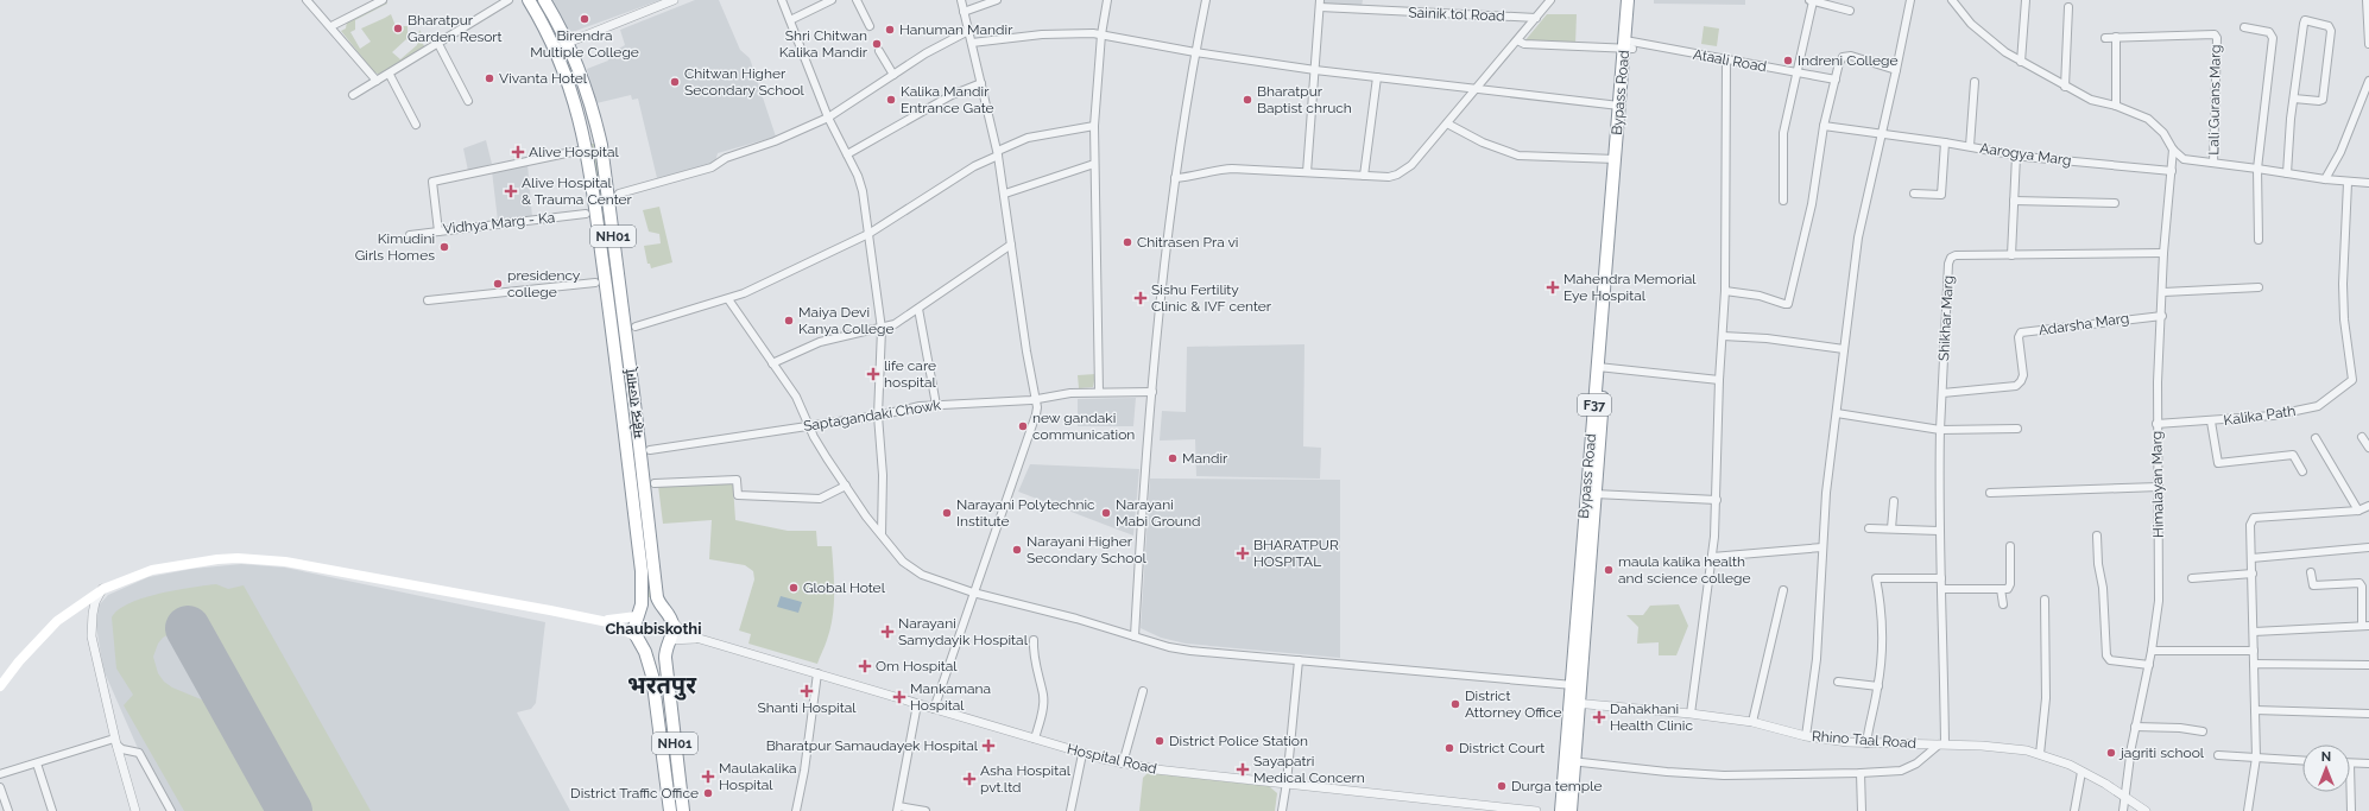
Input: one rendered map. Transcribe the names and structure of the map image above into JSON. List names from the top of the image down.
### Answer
{
  "streets": {
    "highway": [
      "Bypass Road",
      "NH01",
      "महेन्द्र राज्मार्ग्",
      "F37"
    ],
    "street": [
      "Sainik tol Road",
      "Ataali Road",
      "Lali Gurans Marg",
      "Aarogya Marg",
      "Vidhya Marg - Ka",
      "Shikhar Marg",
      "Adarsha Marg",
      "Saptagandaki Chowk",
      "Kalika Path",
      "Himalayan Marg",
      "Rhino Taal Road",
      "Hospital Road"
    ]
  },
  "crossings": [
    ["Ataali Road", "Bypass Road"],
    ["Bypass Road", "Rhino Taal Road"],
    ["Aarogya Marg", "Himalayan Marg"],
    ["NH01", "महेन्द्र राज्मार्ग्"],
    ["NH01", "Hospital Road"],
    ["Shikhar Marg", "Adarsha Marg"],
    ["Shikhar Marg", "Himalayan Marg"],
    ["Shikhar Marg", "Rhino Taal Road"],
    ["Adarsha Marg", "Himalayan Marg"],
    ["महेन्द्र राज्मार्ग्", "Hospital Road"],
    ["Kalika Path", "Himalayan Marg"],
    ["Himalayan Marg", "Rhino Taal Road"]
  ],
  "districts": ["Chaubiskothi", "भरतपुर"],
  "places": {
    "other": [
      "Birendra Multiple College",
      "Bharatpur Garden Resort",
      "Hanuman Mandir",
      "Shri Chitwan Kalika Mandir",
      "Indreni College",
      "Vivanta Hotel",
      "Chitwan Higher Secondary School",
      "Kalika Mandir Entrance Gate",
      "Bharatpur Baptist chruch",
      "Chitrasen Pra vi",
      "Kimudini Girls Homes",
      "presidency college",
      "Maiya Devi Kanya College",
      "new gandaki communication",
      "Mandir",
      "Narayani Polytechnic Institute",
      "Narayani Mabi Ground",
      "Narayani Higher Secondary School",
      "maula kalika health and science college",
      "Global Hotel",
      "District Attorney Office",
      "District Police Station",
      "District Court",
      "jagriti school",
      "Durga temple",
      "District Traffic Office"
    ],
    "health": [
      "Alive Hospital",
      "Alive Hospital & Trauma Center",
      "Mahendra Memorial Eye Hospital",
      "Sishu Fertility Clinic & IVF center",
      "life care hospital",
      "BHARATPUR HOSPITAL",
      "Narayani Samydayik Hospital",
      "Om Hospital",
      "Shanti Hospital",
      "Mankamana Hospital",
      "Dahakhani Health Clinic",
      "Bharatpur Samaudayek Hospital",
      "Sayapatri Medical Concern",
      "Maulakalika Hospital",
      "Asha Hospital pvt.ltd"
    ]
  },
  "north": "top"
}
